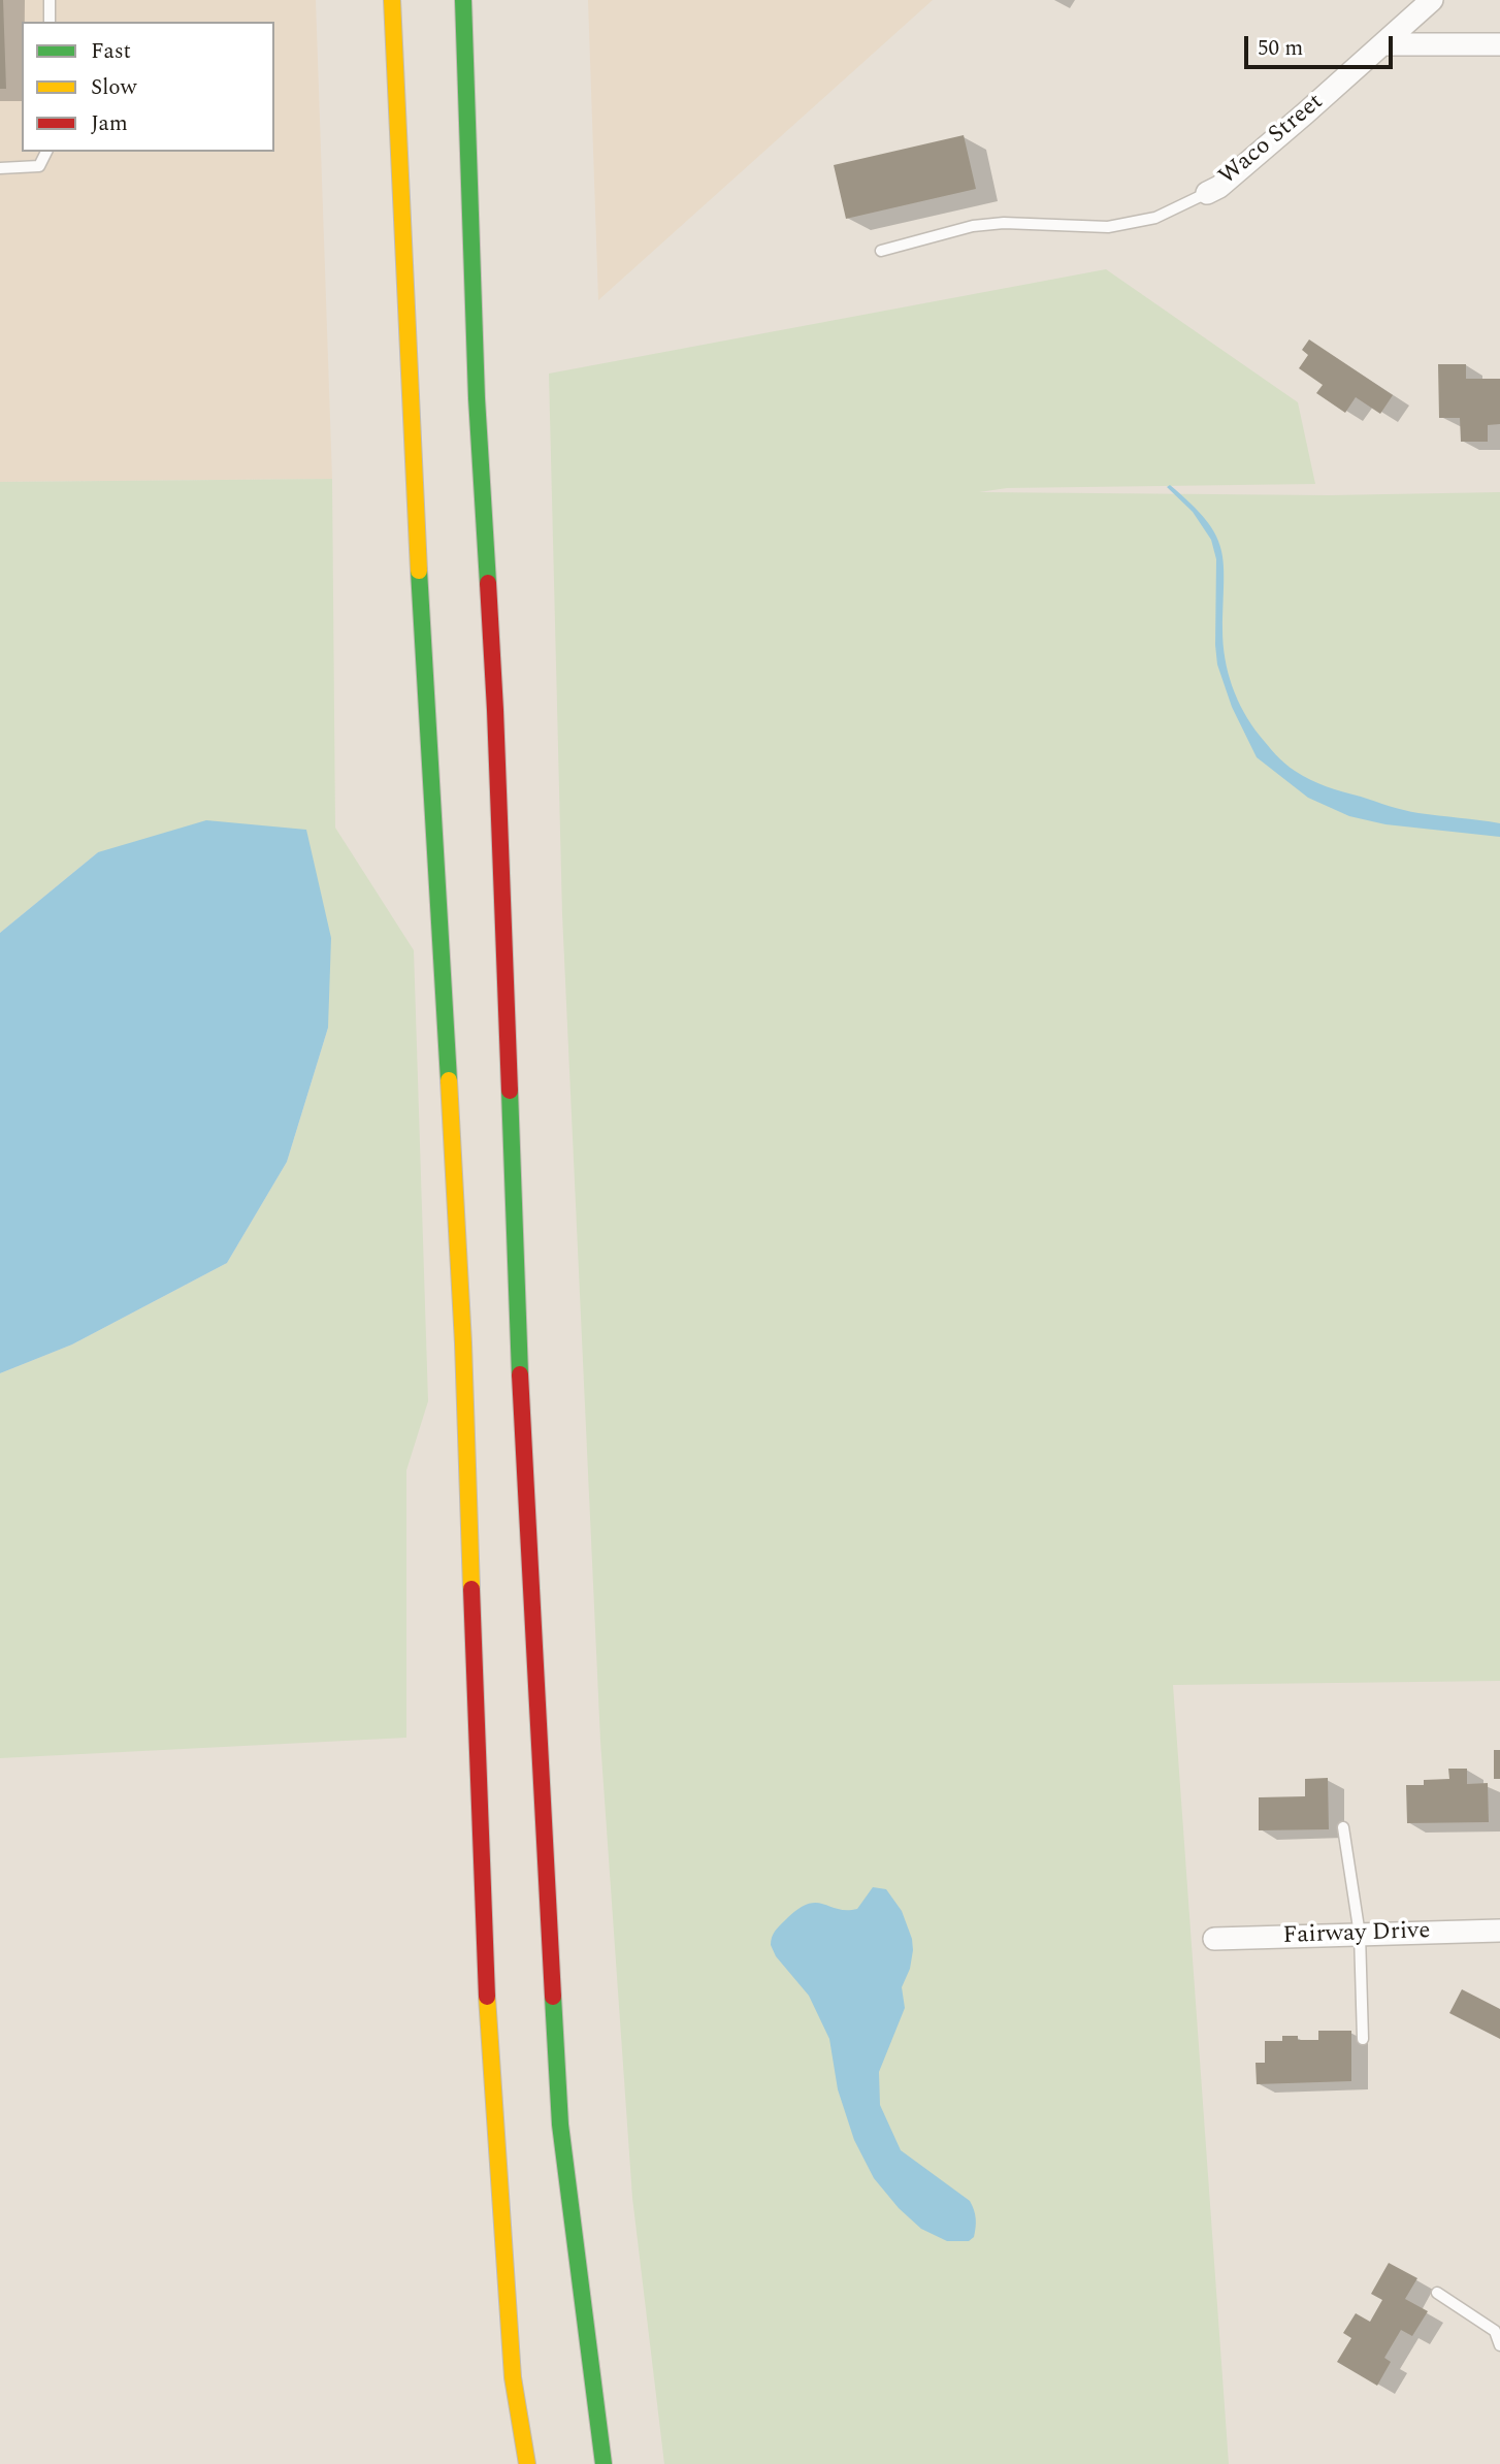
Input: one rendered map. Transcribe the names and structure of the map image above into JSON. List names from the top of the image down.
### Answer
{
  "streets": {
    "street": ["Waco Street", "Fairway Drive"]
  },
  "legend": ["Fast", "Slow", "Jam"],
  "scale_bar": "50 m"
}
